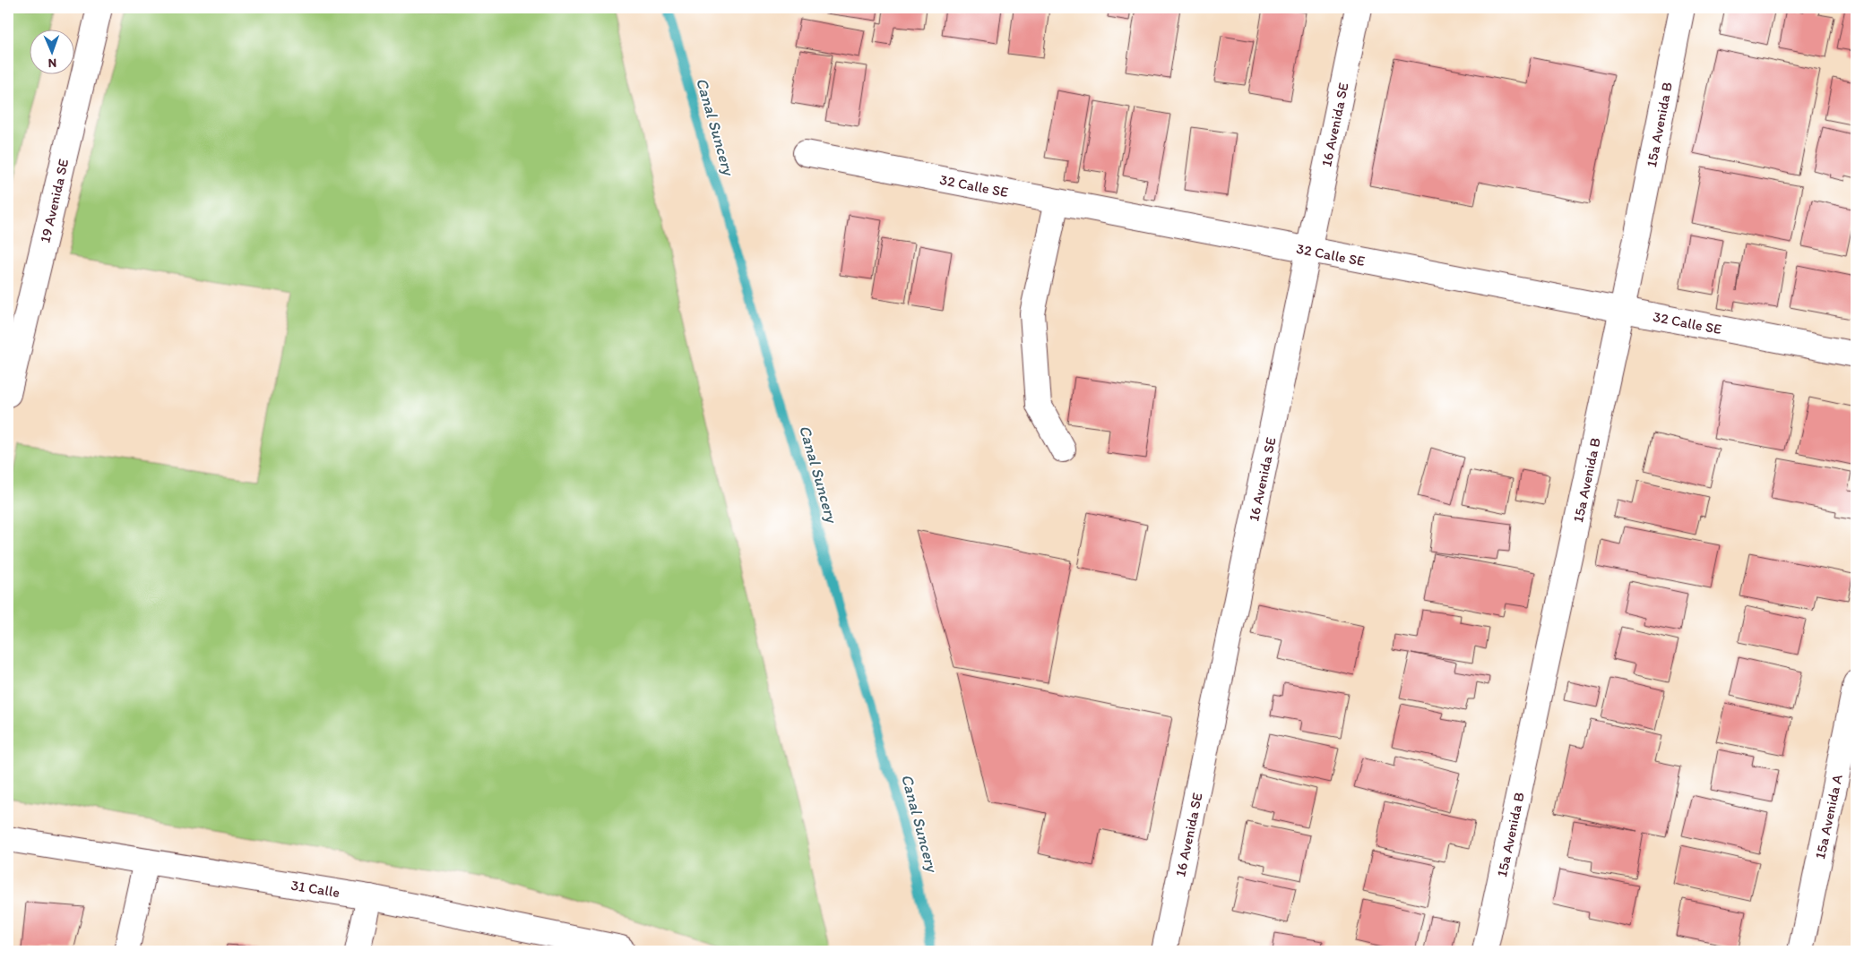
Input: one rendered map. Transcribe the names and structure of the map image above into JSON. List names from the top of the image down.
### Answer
{
  "streets": {
    "street": [
      "16 Avenida SE",
      "15a Avenida B",
      "32 Calle SE",
      "19 Avenida SE",
      "15a Avenida A",
      "31 Calle"
    ]
  },
  "crossings": [
    ["16 Avenida SE", "32 Calle SE"],
    ["15a Avenida B", "32 Calle SE"]
  ],
  "water": ["Canal Suncery"],
  "north": "bottom"
}
